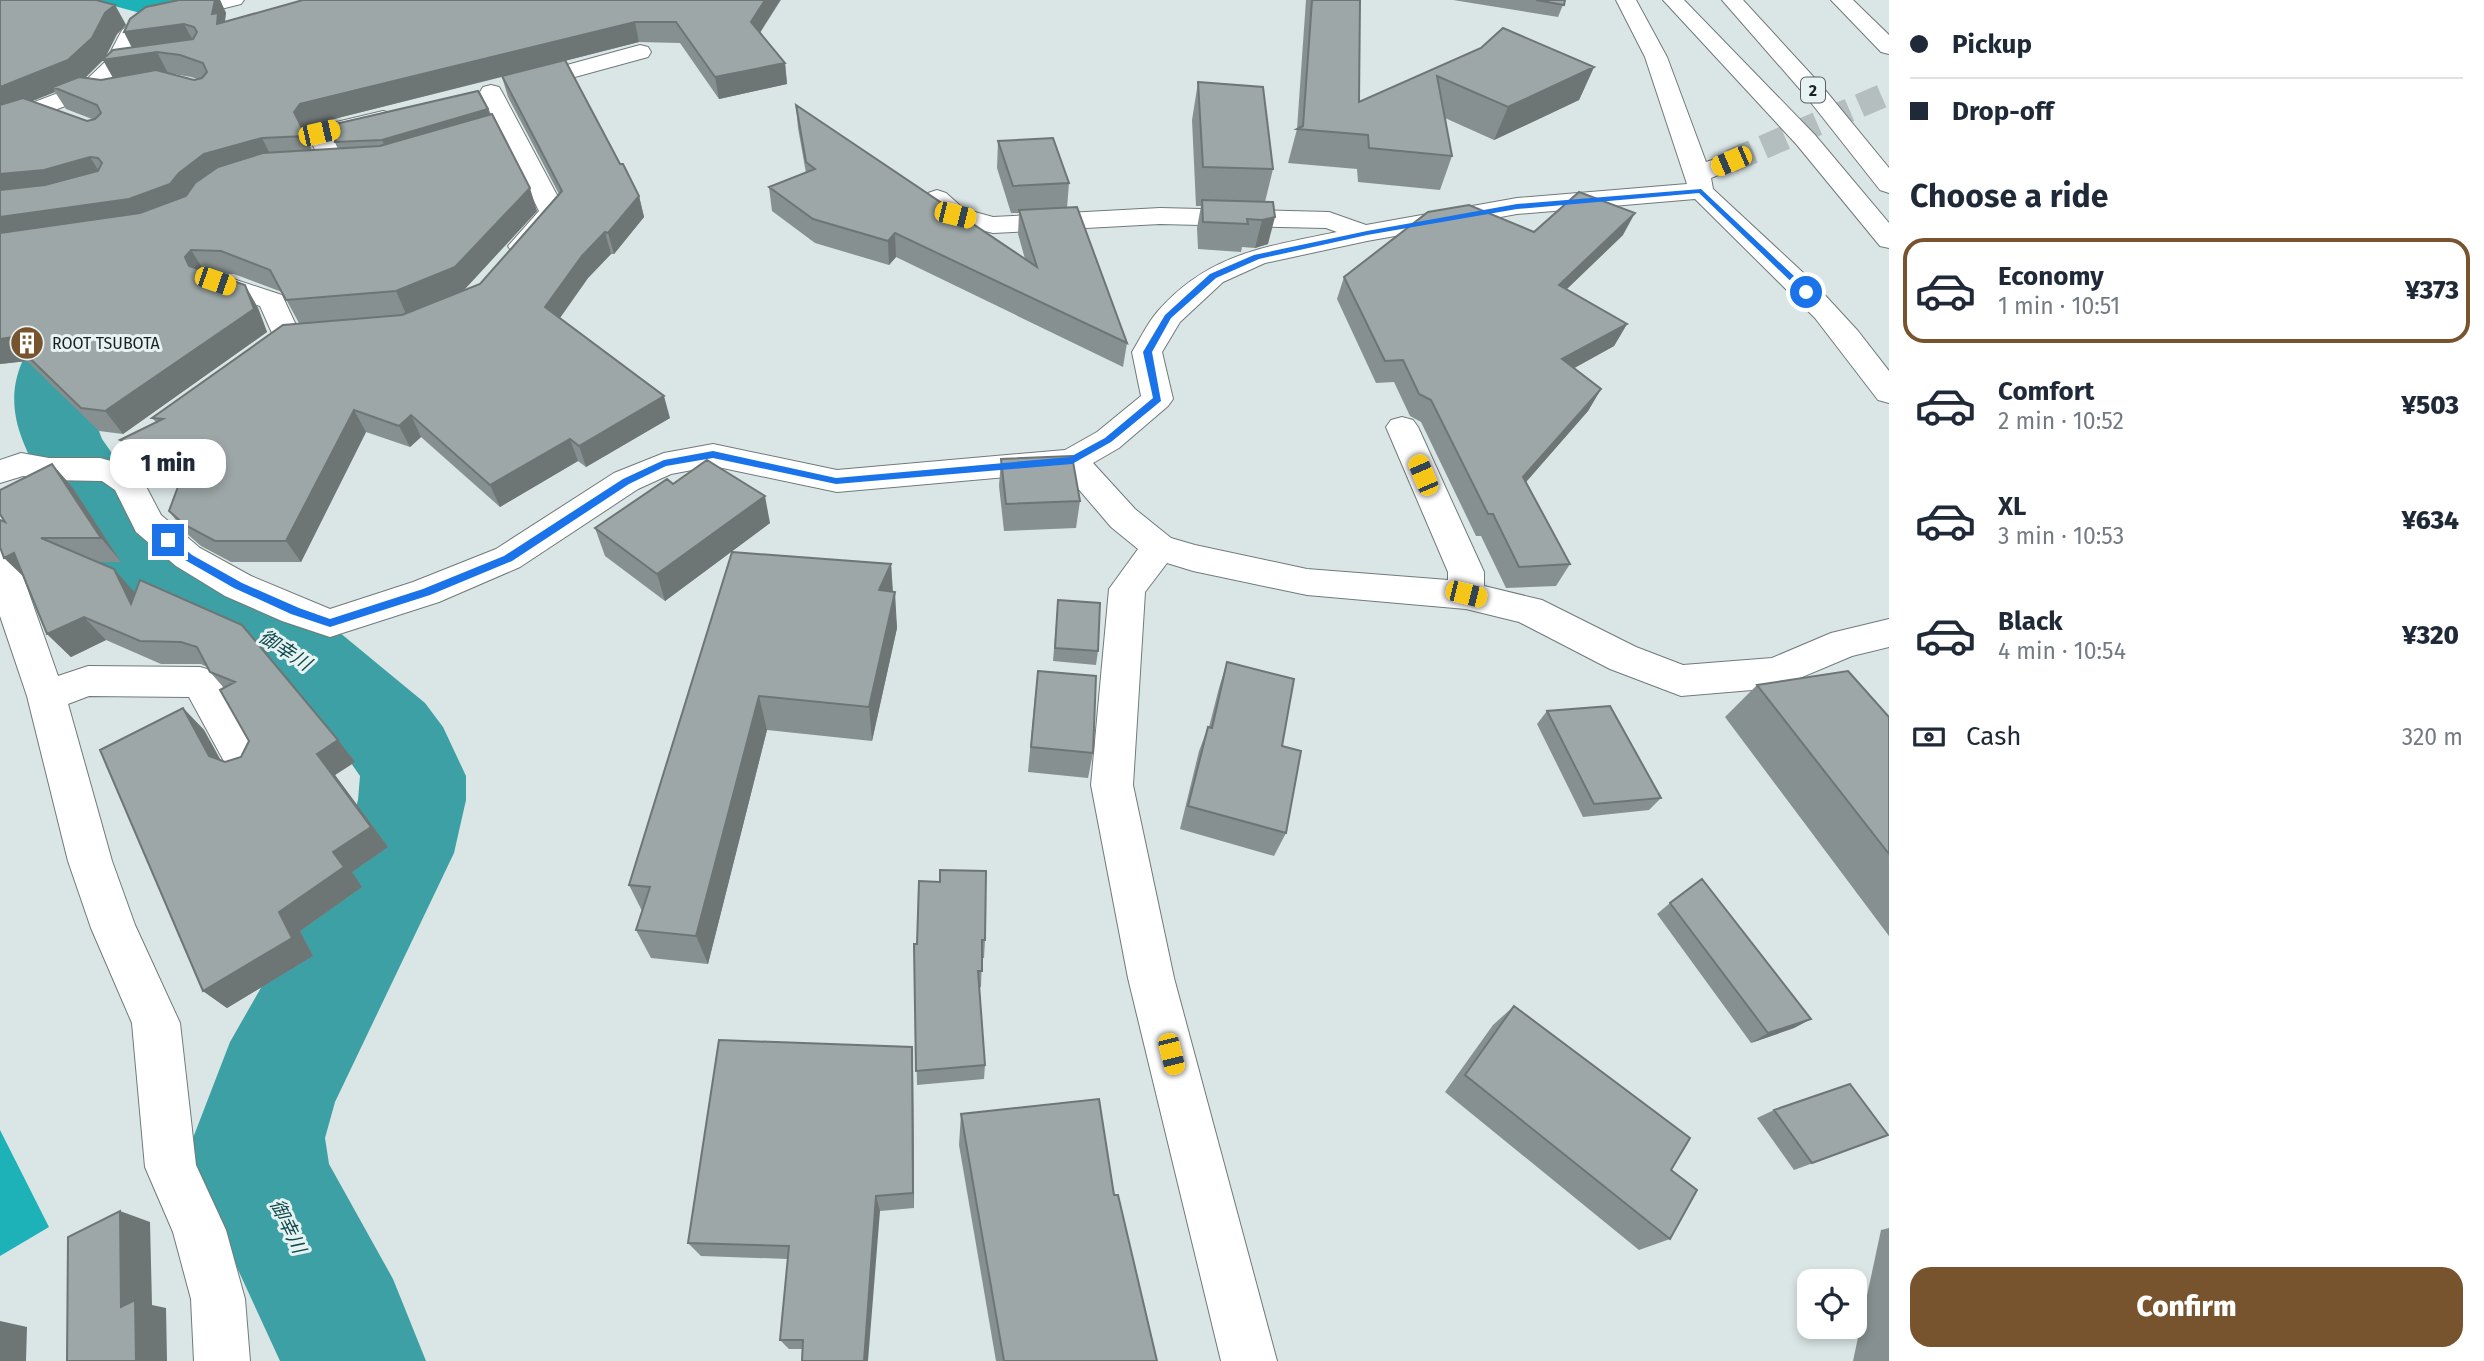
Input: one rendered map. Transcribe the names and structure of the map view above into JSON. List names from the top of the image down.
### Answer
{
  "streets": {
    "main road": ["2"]
  },
  "water": ["御幸川"],
  "places": {
    "building": ["ROOT TSUBOTA"]
  },
  "page": {
    "banner": ["Pickup", "Drop-off"],
    "heading": "Choose a ride",
    "list": [
      {
        "name": "Economy",
        "note": "1 min · 10:51",
        "value": "¥373"
      },
      {
        "name": "Comfort",
        "note": "2 min · 10:52",
        "value": "¥503"
      },
      {
        "name": "XL",
        "note": "3 min · 10:53",
        "value": "¥634"
      },
      {
        "name": "Black",
        "note": "4 min · 10:54",
        "value": "¥320"
      }
    ],
    "bubble": "1 min",
    "pay": ["Cash", "320 m"],
    "buttons": "Confirm"
  }
}
